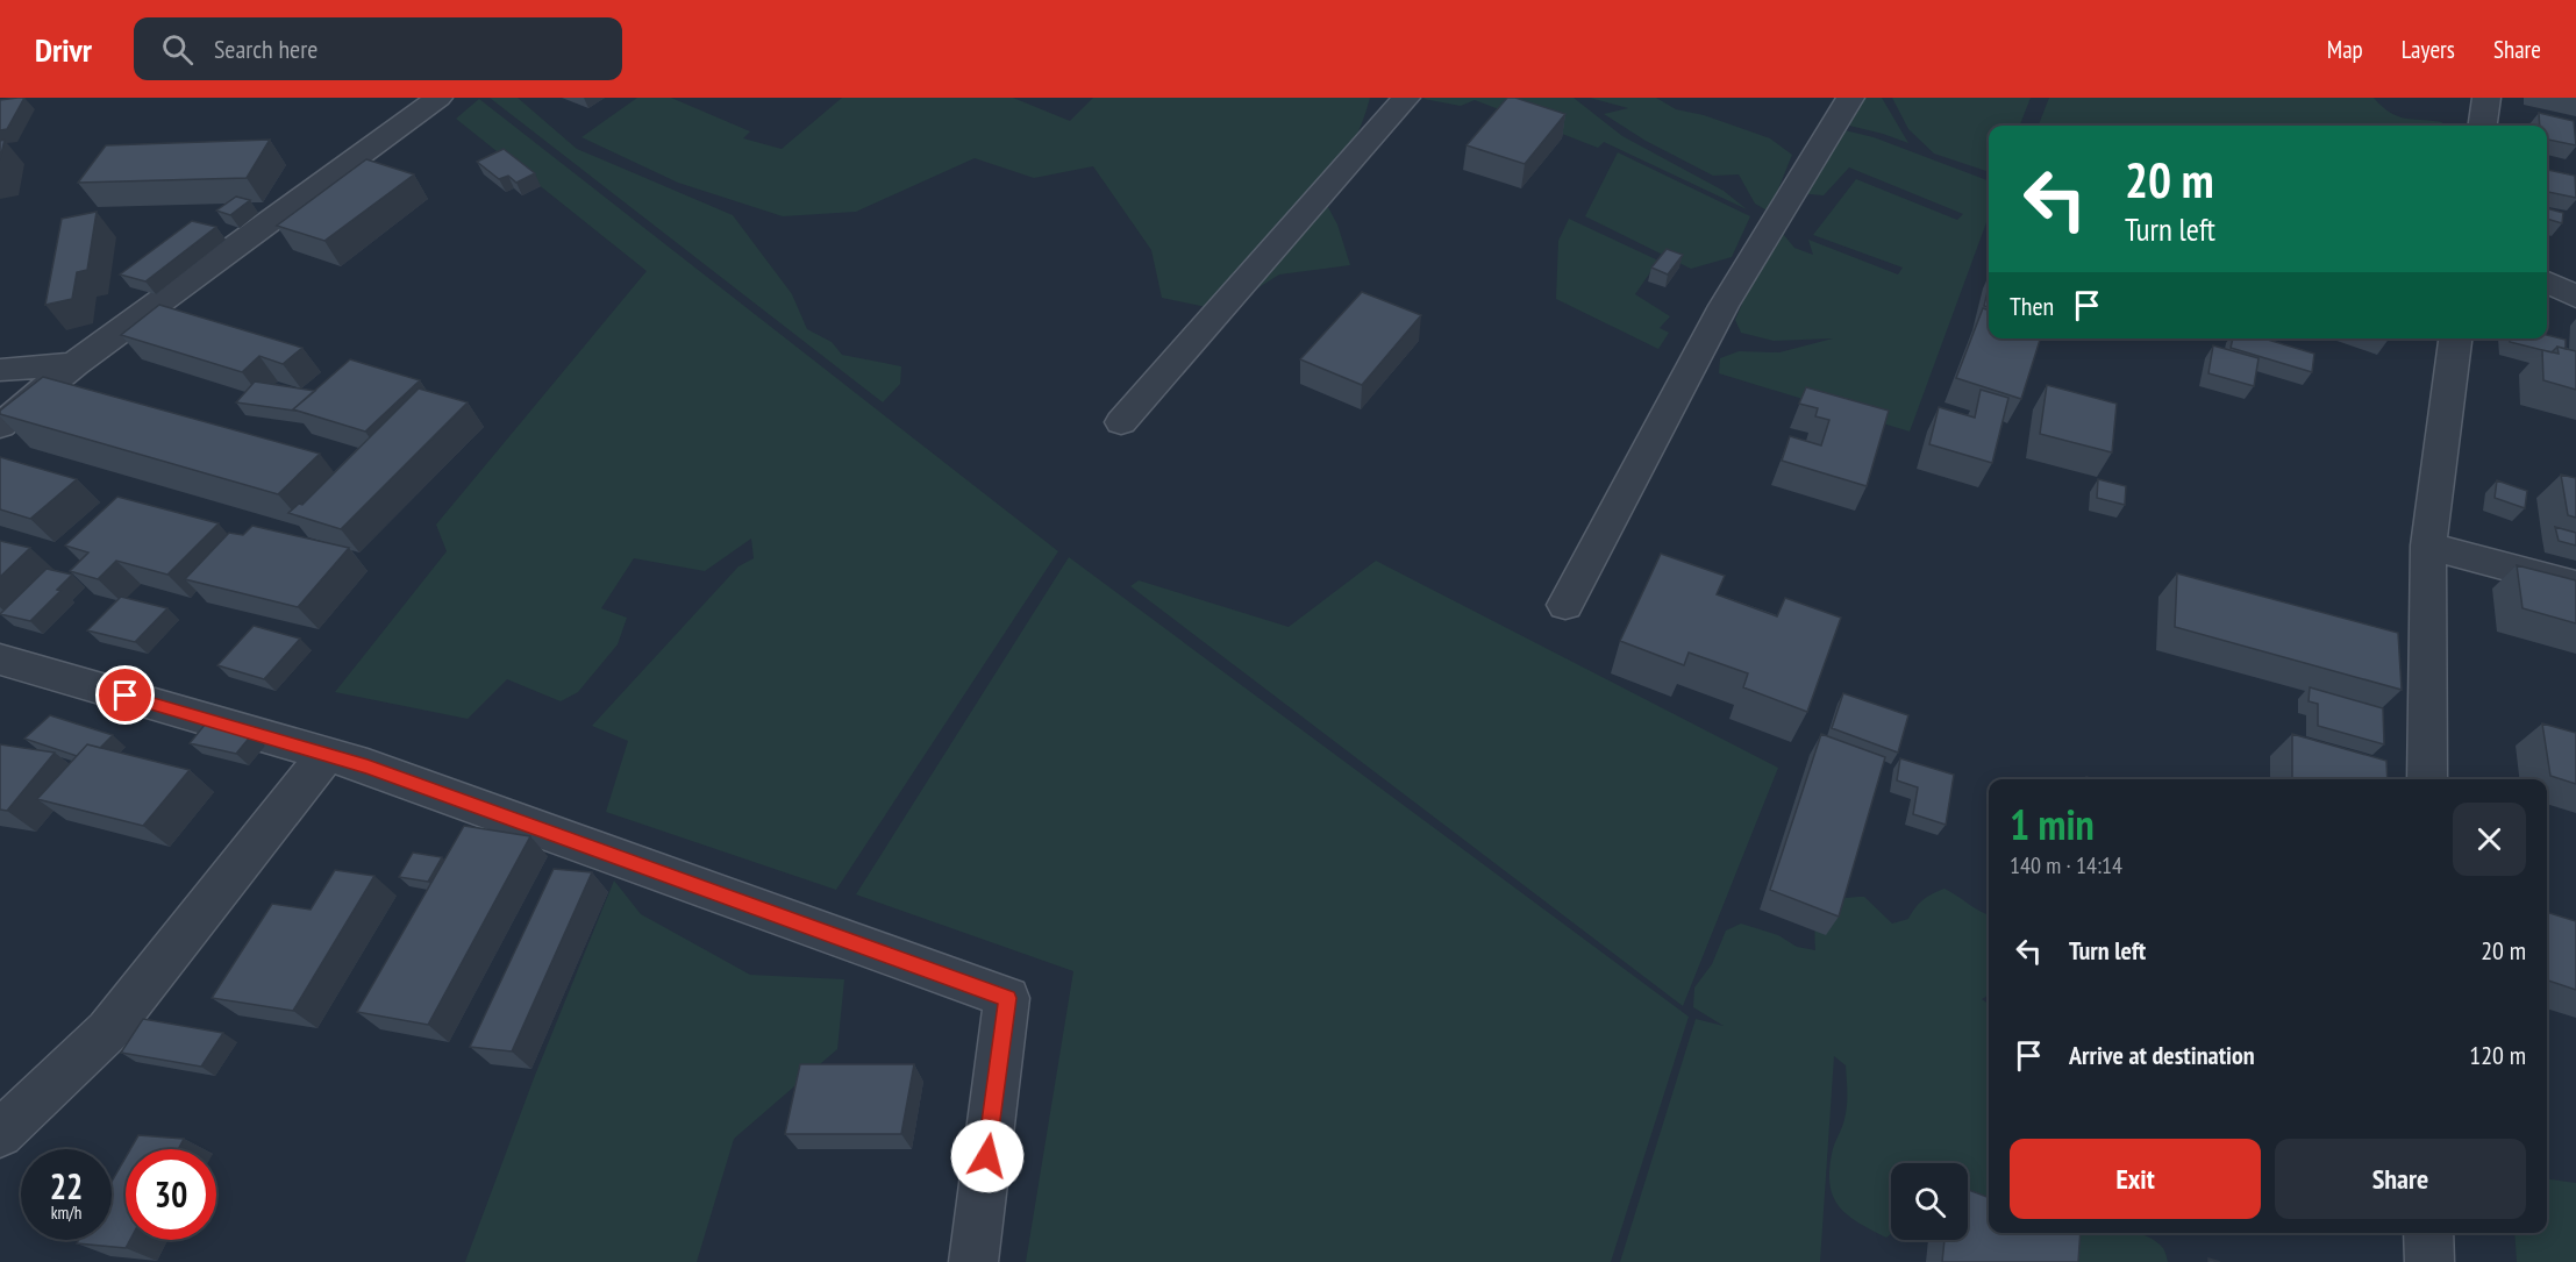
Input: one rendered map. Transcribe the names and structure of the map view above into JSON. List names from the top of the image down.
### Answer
{
  "page": {
    "header": "Drivr",
    "search": "Search here",
    "nav": ["Map", "Layers", "Share"],
    "turn": ["20 m", "Turn left"],
    "then": "Then",
    "heading": ["1 min", "140 m · 14:14"],
    "list": [
      {
        "name": "Turn left",
        "value": "20 m"
      },
      {
        "name": "Arrive at destination",
        "value": "120 m"
      }
    ],
    "buttons": ["Exit", "Share"],
    "speed": "22 km/h",
    "limit": "30"
  }
}
